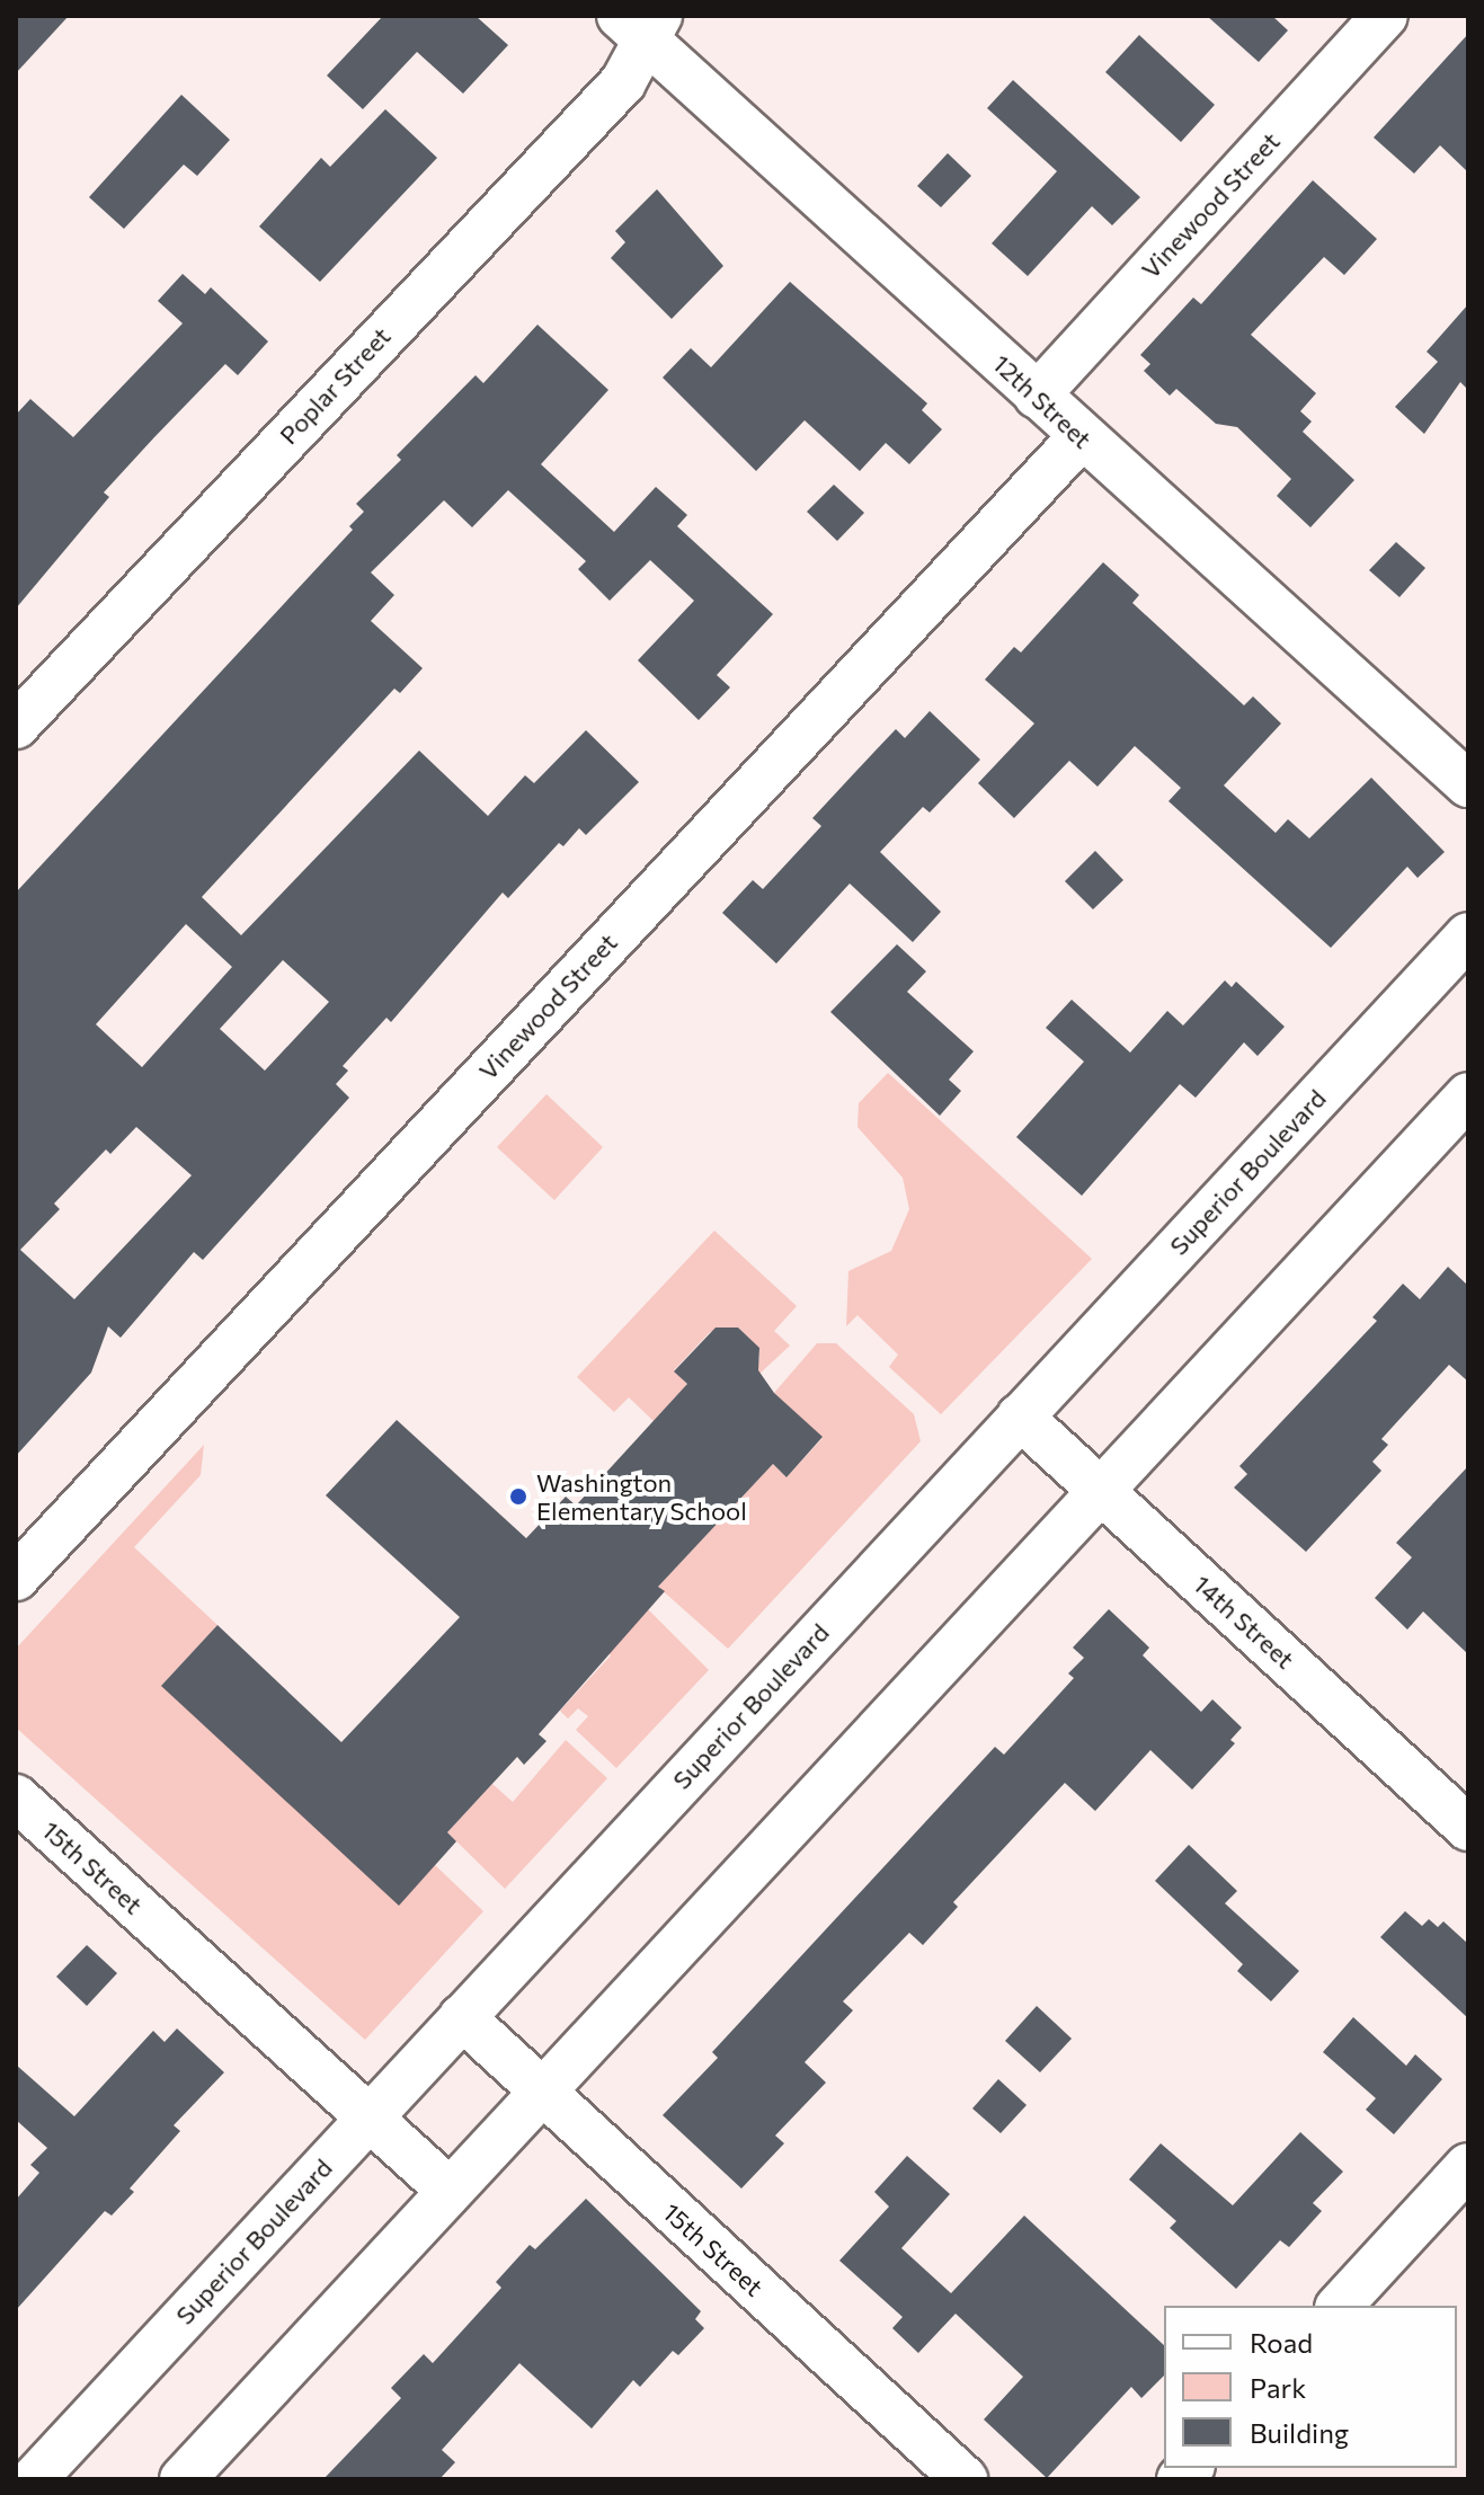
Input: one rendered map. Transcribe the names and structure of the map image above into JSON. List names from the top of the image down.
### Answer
{
  "streets": {
    "street": [
      "Vinewood Street",
      "Poplar Street",
      "12th Street",
      "Superior Boulevard",
      "14th Street",
      "15th Street"
    ]
  },
  "crossings": [
    ["Vinewood Street", "12th Street"],
    ["Poplar Street", "12th Street"],
    ["Superior Boulevard", "14th Street"],
    ["Superior Boulevard", "15th Street"]
  ],
  "places": ["Washington Elementary School"],
  "legend": ["Road", "Park", "Building"]
}
